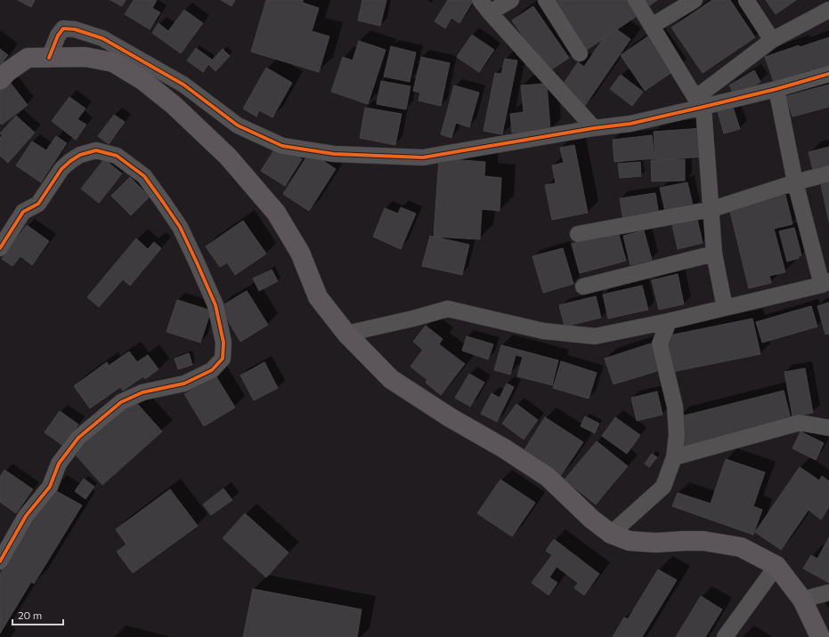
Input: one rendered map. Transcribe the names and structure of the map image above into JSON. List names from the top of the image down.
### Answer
{
  "scale_bar": "20 m"
}
